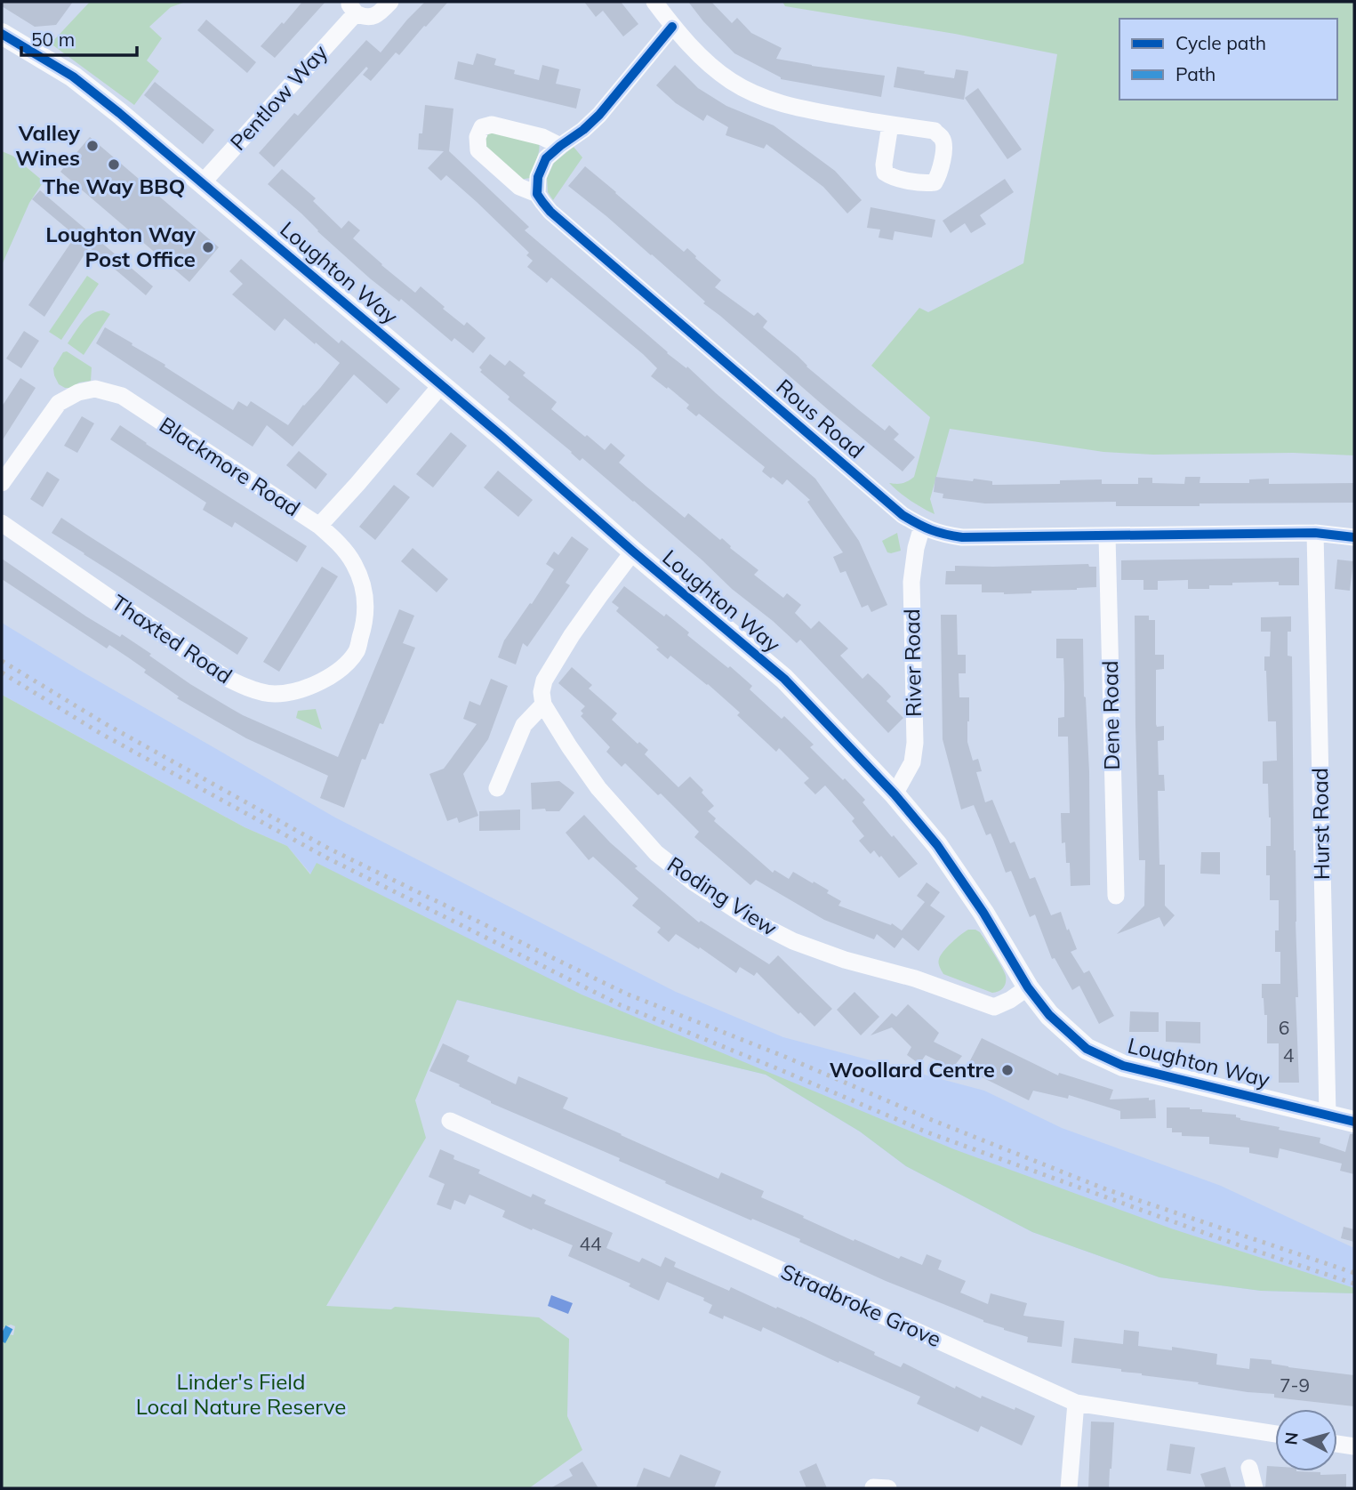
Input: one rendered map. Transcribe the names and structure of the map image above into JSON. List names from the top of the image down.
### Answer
{
  "streets": {
    "street": [
      "Pentlow Way",
      "Loughton Way",
      "Rous Road",
      "Blackmore Road",
      "Thaxted Road",
      "River Road",
      "Dene Road",
      "Hurst Road",
      "Roding View",
      "Stradbroke Grove"
    ]
  },
  "crossings": [
    ["Pentlow Way", "Loughton Way"],
    ["Loughton Way", "Blackmore Road"],
    ["Loughton Way", "River Road"],
    ["Loughton Way", "Hurst Road"],
    ["Loughton Way", "Roding View"],
    ["Rous Road", "River Road"],
    ["Rous Road", "Dene Road"],
    ["Rous Road", "Hurst Road"],
    ["Blackmore Road", "Thaxted Road"]
  ],
  "parks": ["Linder's Field Local Nature Reserve"],
  "places": [
    "Valley Wines",
    "The Way BBQ",
    "Loughton Way Post Office",
    "Woollard Centre"
  ],
  "house_numbers": [
    "6",
    "4",
    "44",
    "7-9"
  ],
  "legend": ["Cycle path", "Path"],
  "scale_bar": "50 m",
  "north": "left"
}
